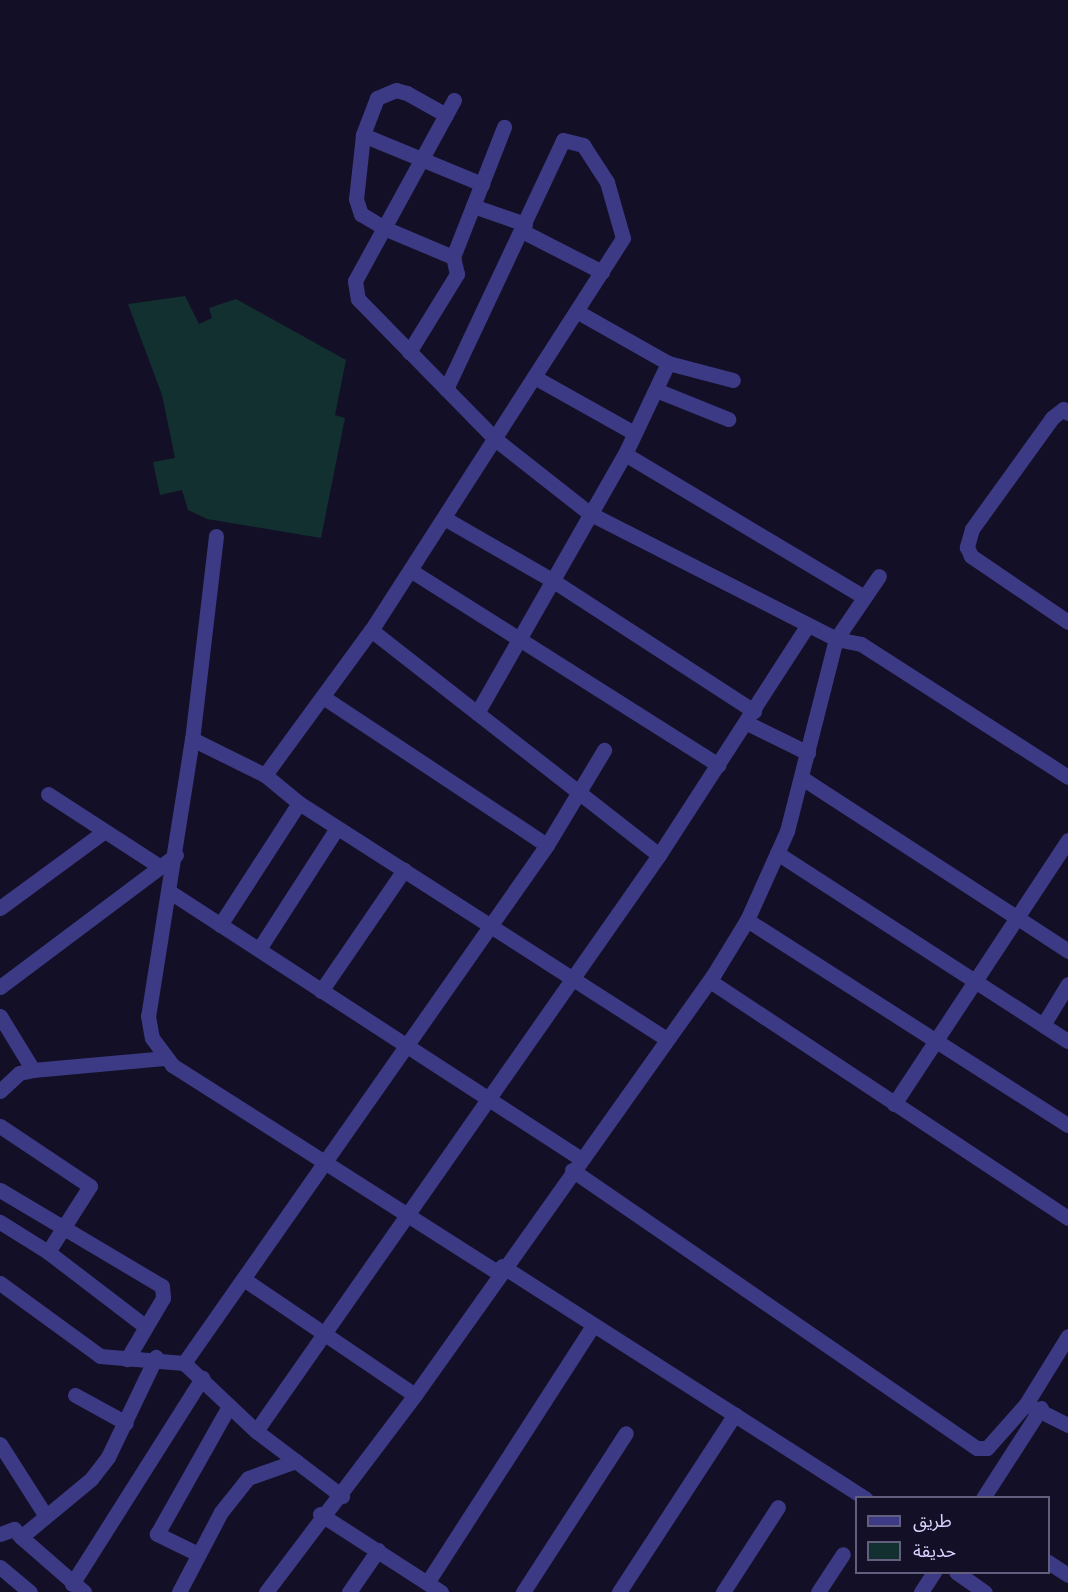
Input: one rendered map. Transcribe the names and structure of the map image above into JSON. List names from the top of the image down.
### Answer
{
  "legend": ["طريق", "حديقة"]
}
